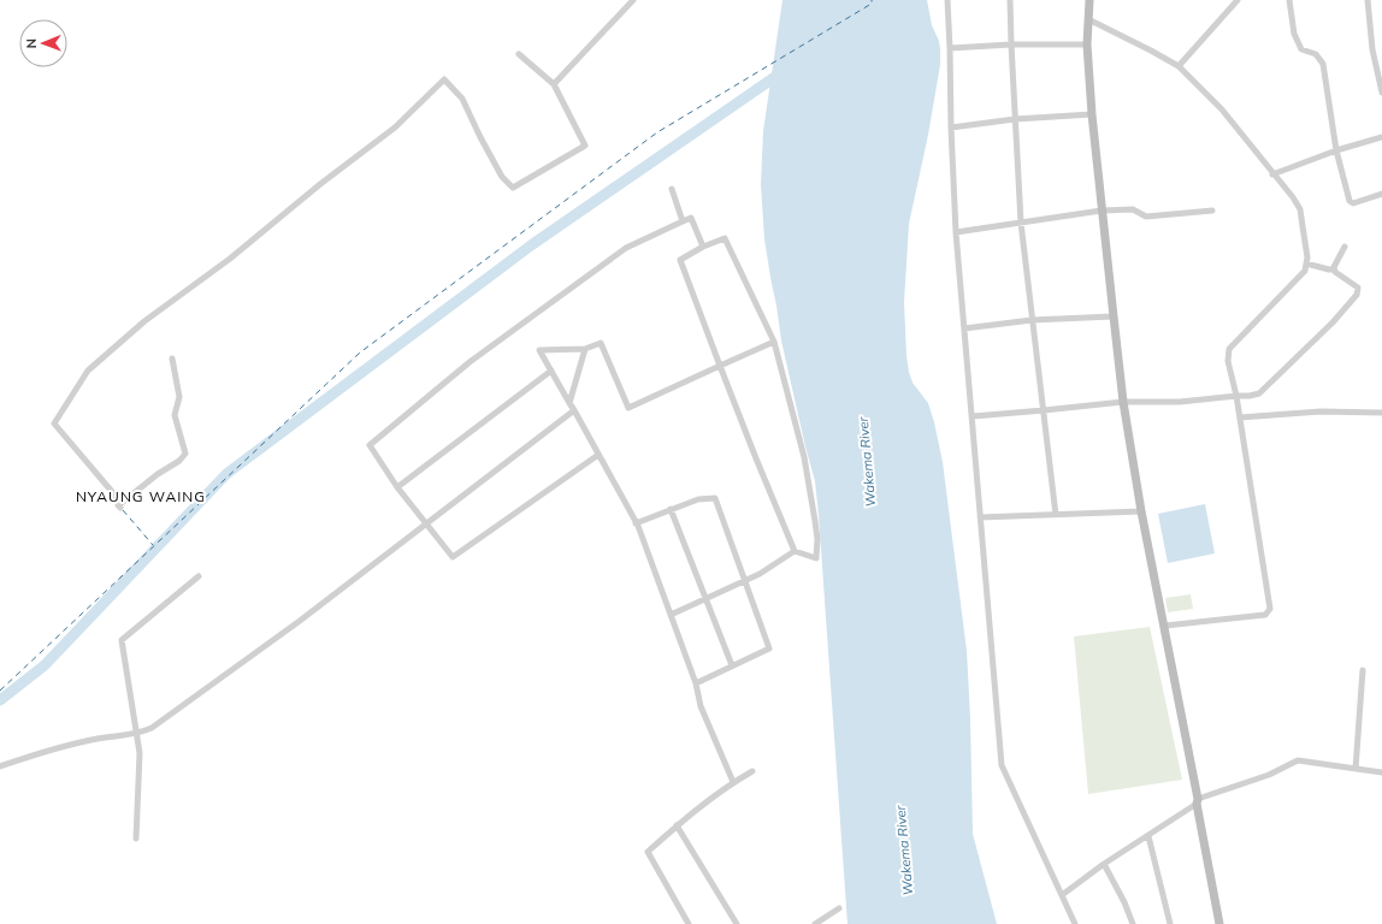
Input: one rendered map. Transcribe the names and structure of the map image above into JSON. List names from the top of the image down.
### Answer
{
  "districts": ["NYAUNG WAING"],
  "water": ["Wakema River"],
  "north": "left"
}
